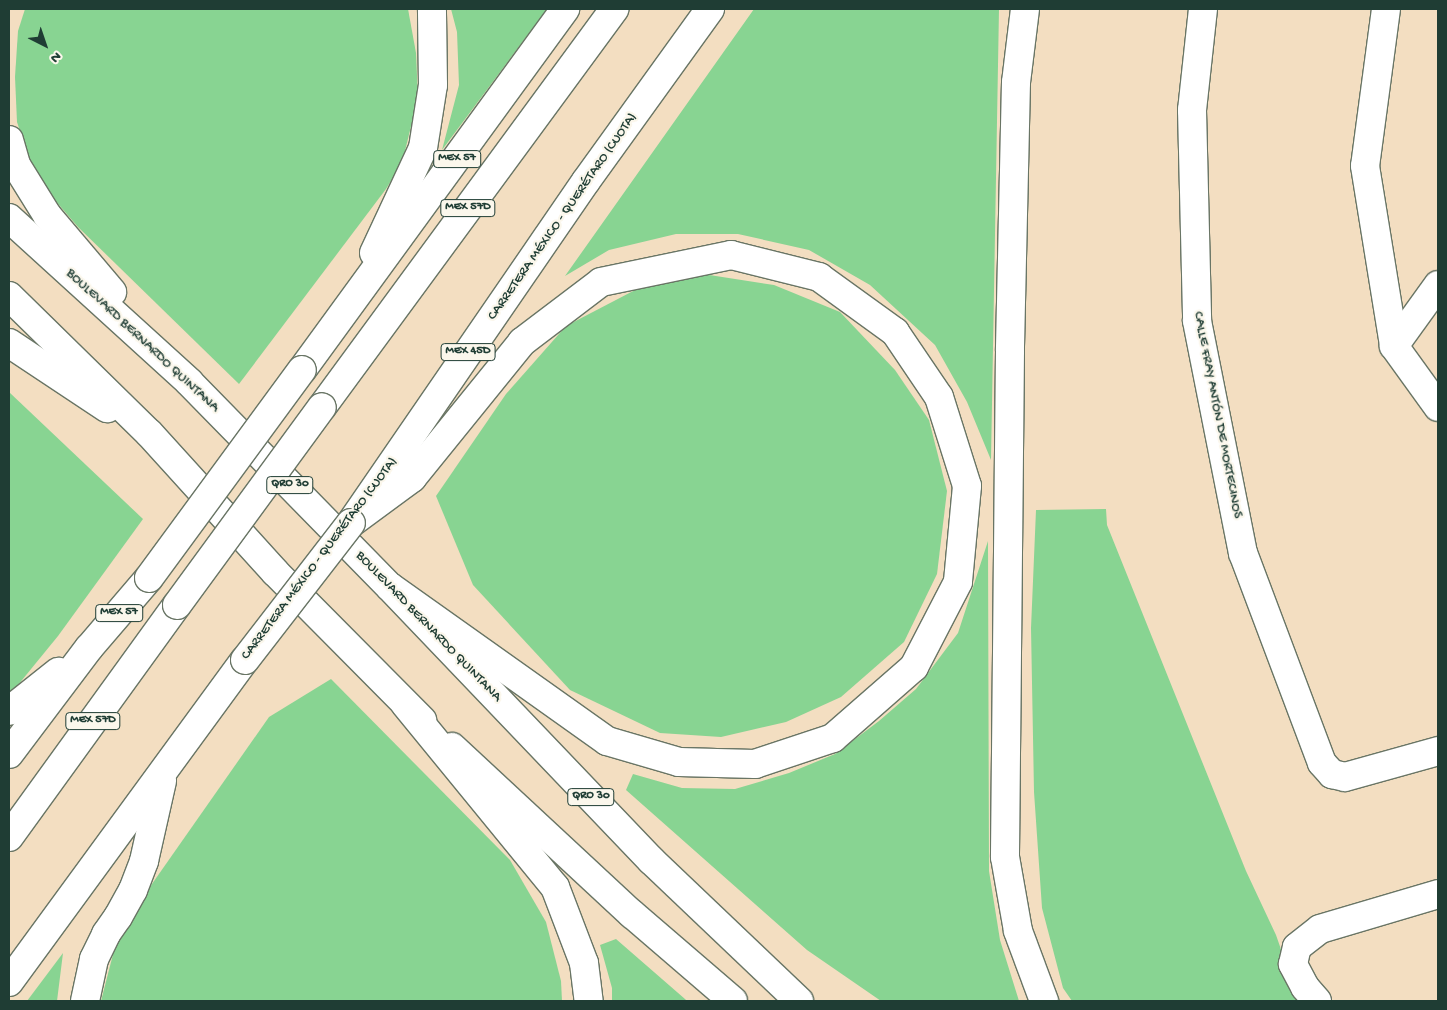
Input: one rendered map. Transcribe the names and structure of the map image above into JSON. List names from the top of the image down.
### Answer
{
  "streets": {
    "main road": [
      "MEX 57",
      "MEX 57D",
      "CARRETERA MÉXICO - QUERÉTARO (CUOTA)",
      "BOULEVARD BERNARDO QUINTANA",
      "MEX 45D",
      "CALLE FRAY ANTÓN DE MORTECINOS",
      "QRO 30"
    ]
  },
  "north": "bottom right"
}
